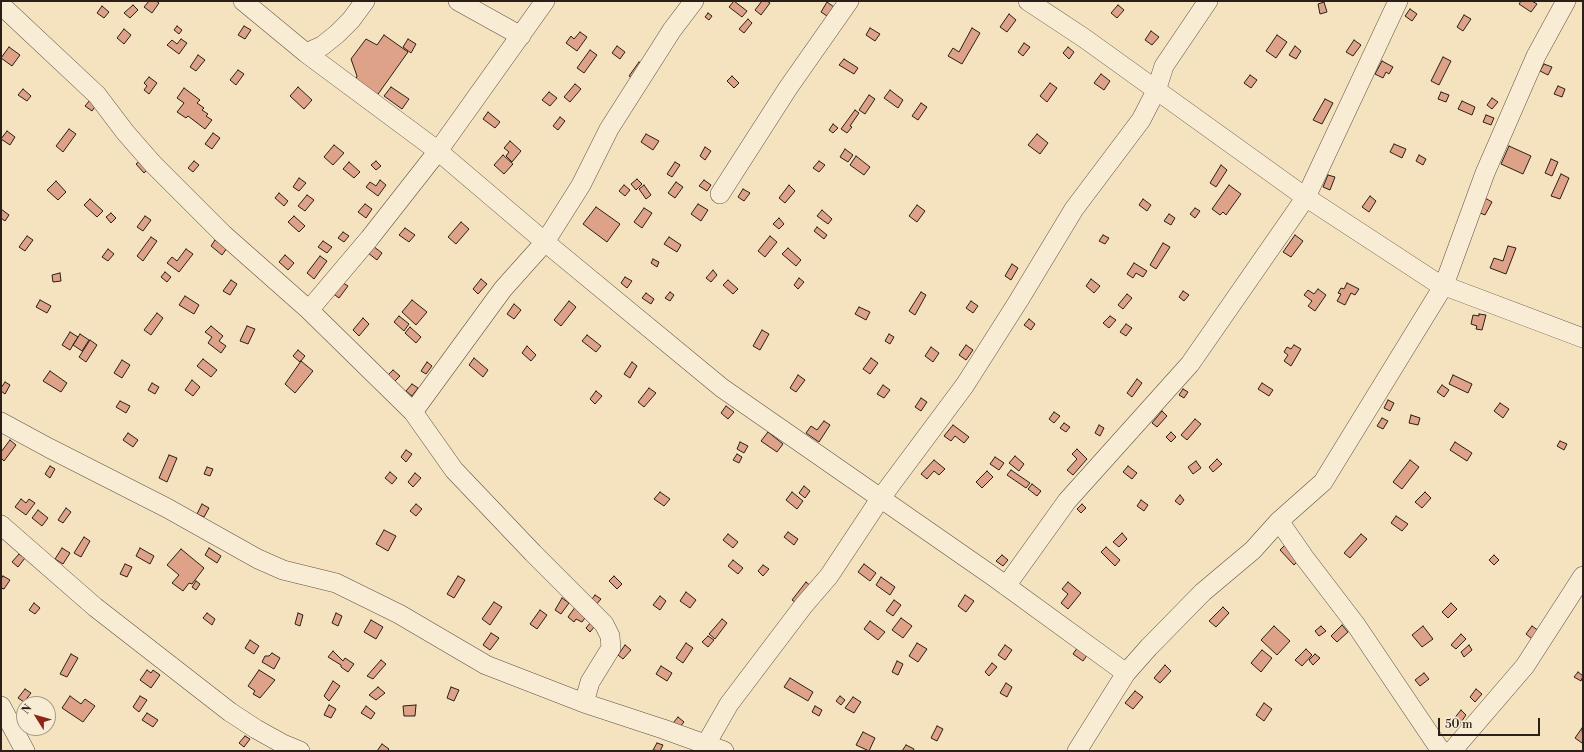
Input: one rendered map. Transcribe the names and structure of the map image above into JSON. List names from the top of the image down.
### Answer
{
  "scale_bar": "50 m",
  "north": "top left"
}
